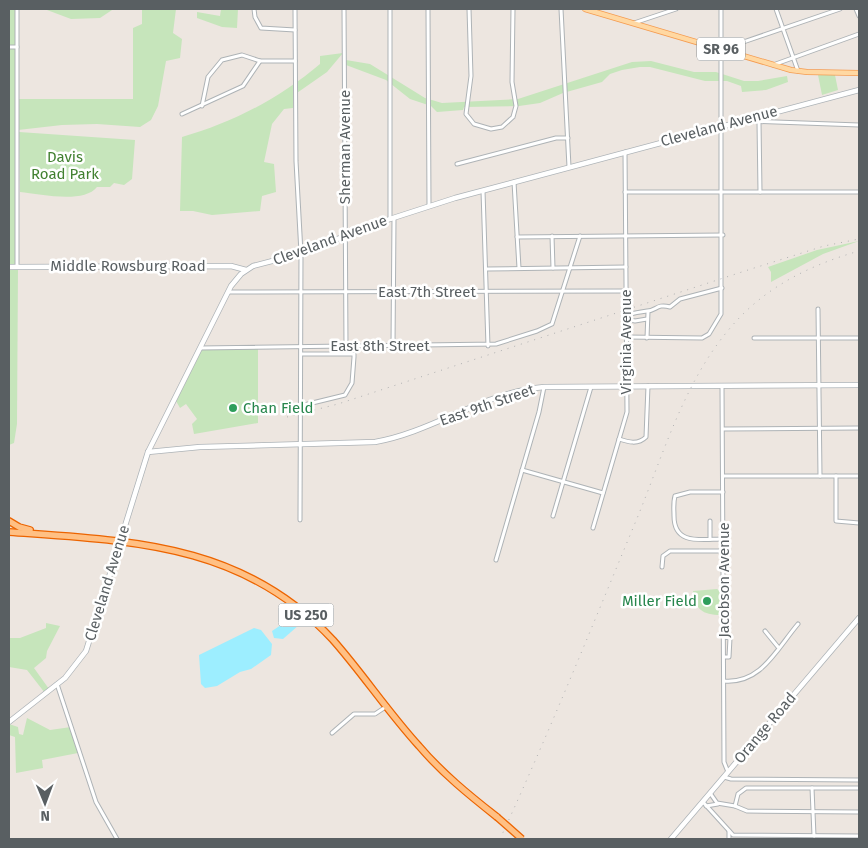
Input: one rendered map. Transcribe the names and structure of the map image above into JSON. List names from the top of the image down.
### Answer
{
  "streets": {
    "highway": ["US 250"],
    "main road": [
      "SR 96",
      "Cleveland Avenue",
      "Middle Rowsburg Road",
      "East 9th Street",
      "Orange Road"
    ],
    "street": [
      "Sherman Avenue",
      "East 7th Street",
      "Virginia Avenue",
      "East 8th Street",
      "Jacobson Avenue"
    ]
  },
  "crossings": [
    ["Cleveland Avenue", "Sherman Avenue"],
    ["Cleveland Avenue", "Middle Rowsburg Road"],
    ["Cleveland Avenue", "East 7th Street"],
    ["Cleveland Avenue", "Virginia Avenue"],
    ["Cleveland Avenue", "East 8th Street"],
    ["Cleveland Avenue", "East 9th Street"],
    ["Cleveland Avenue", "US 250"],
    ["Sherman Avenue", "East 7th Street"],
    ["Sherman Avenue", "East 8th Street"],
    ["East 7th Street", "Virginia Avenue"],
    ["East 7th Street", "East 8th Street"],
    ["Virginia Avenue", "East 9th Street"],
    ["East 9th Street", "Jacobson Avenue"],
    ["Jacobson Avenue", "Orange Road"]
  ],
  "parks": ["Davis Road Park"],
  "places": ["Chan Field", "Miller Field"],
  "north": "bottom"
}
